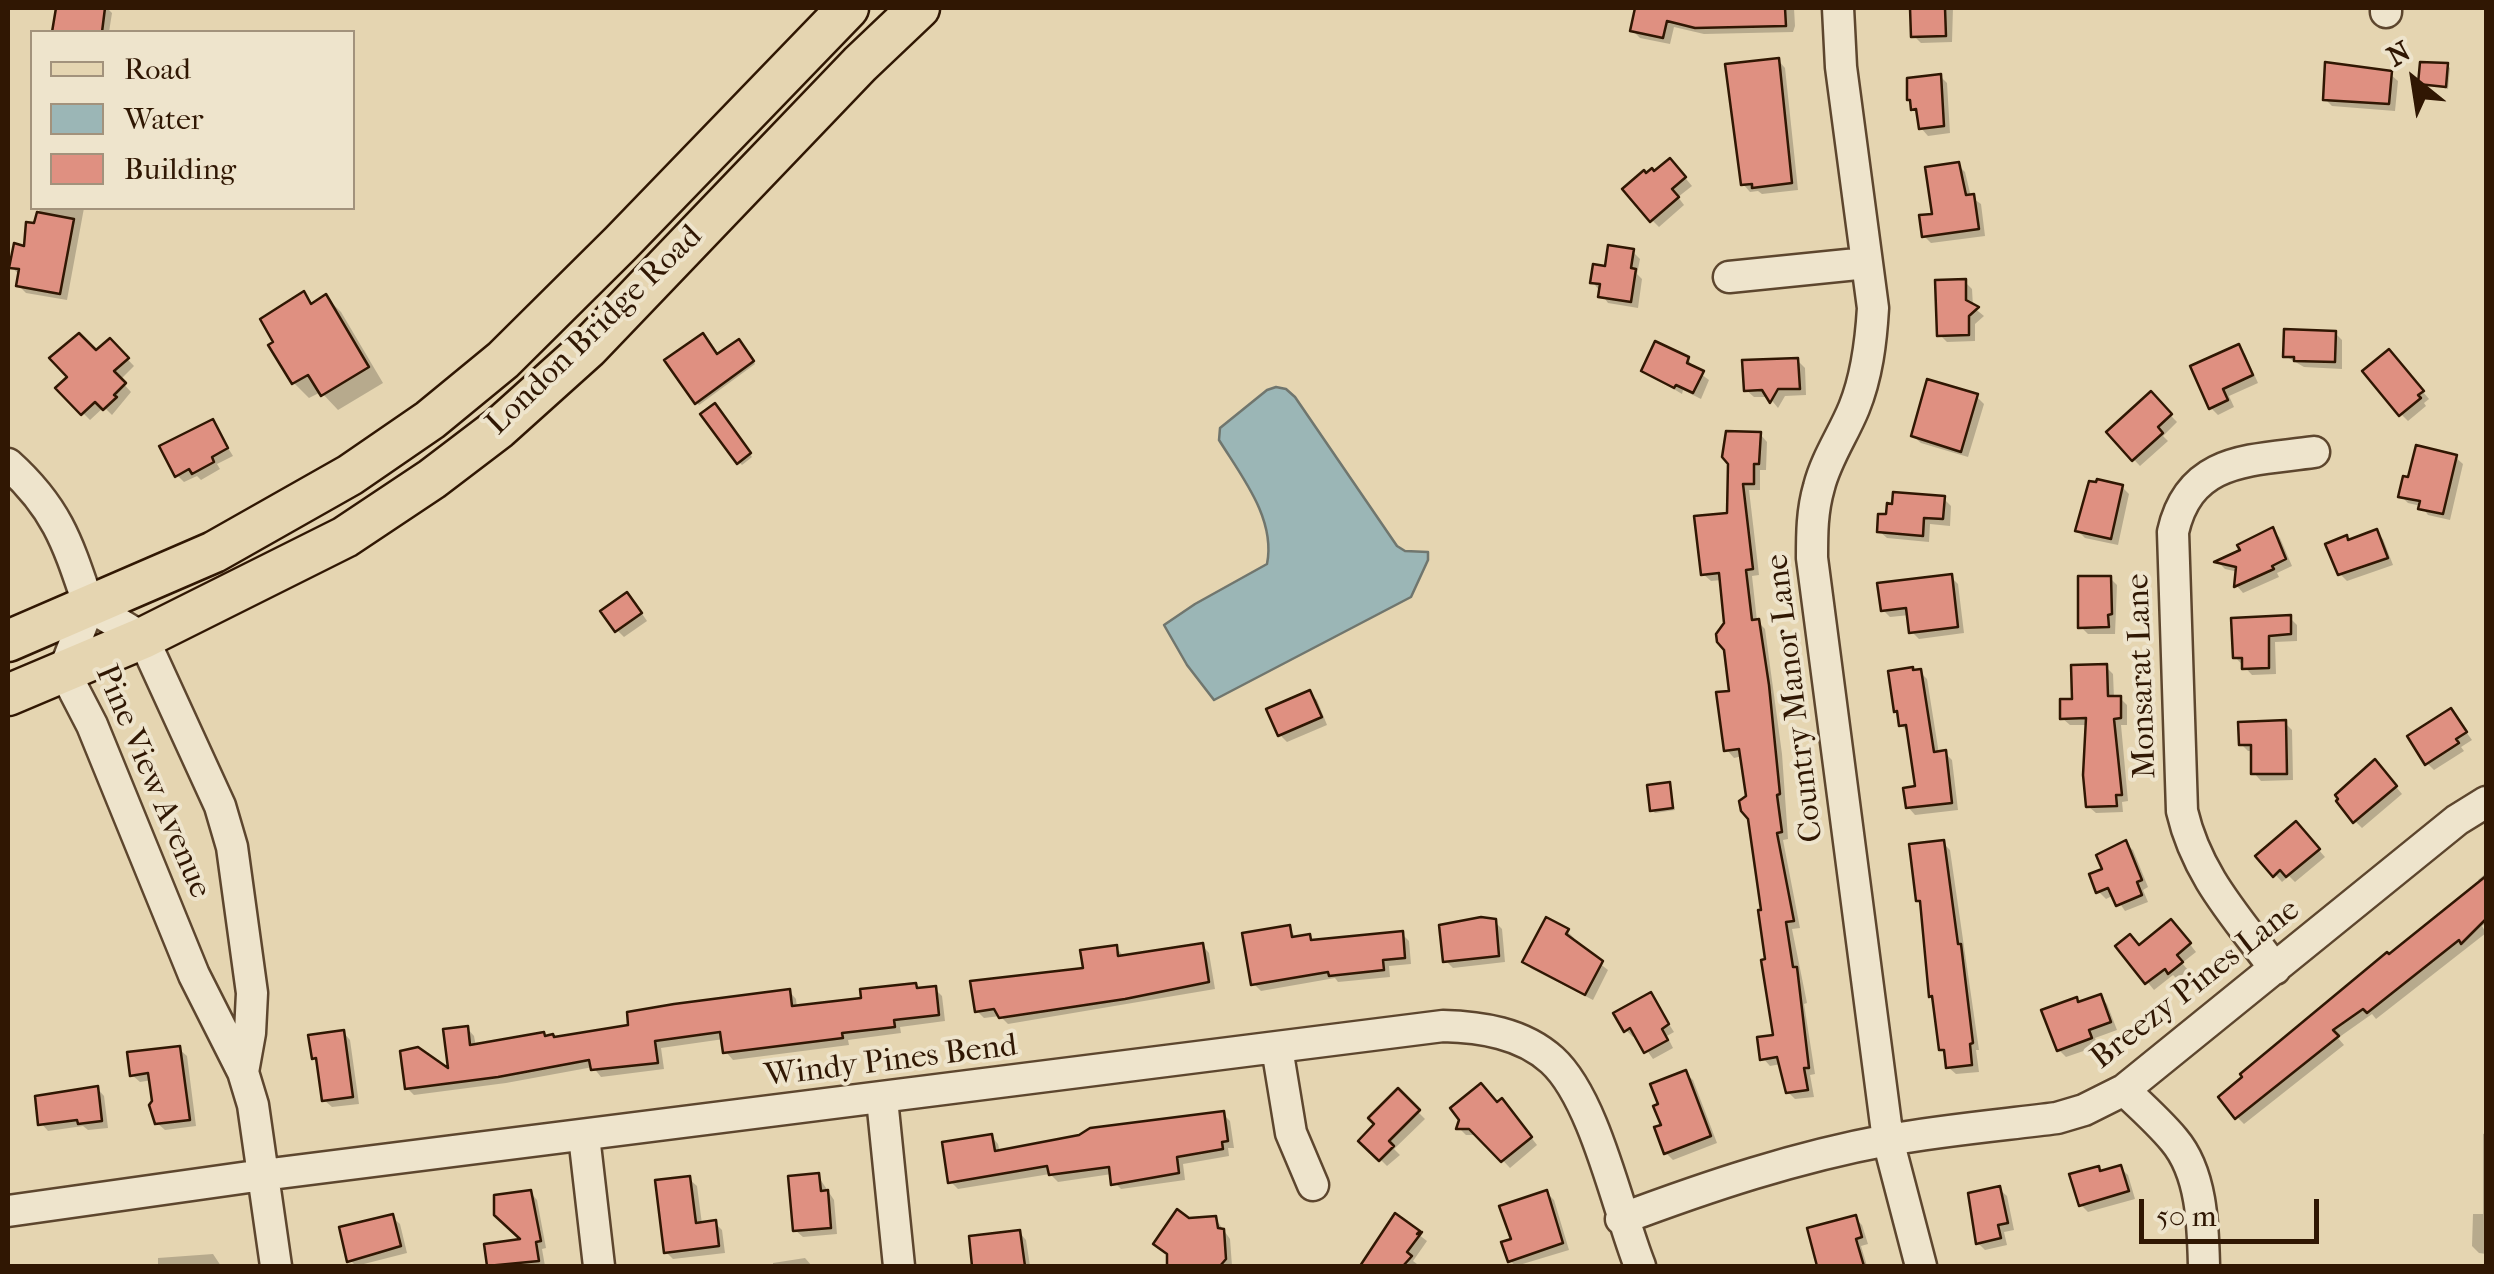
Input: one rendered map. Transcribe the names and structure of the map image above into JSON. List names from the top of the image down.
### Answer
{
  "streets": {
    "main road": ["London Bridge Road"],
    "street": [
      "Monsarat Lane",
      "Country Manor Lane",
      "Pine View Avenue",
      "Breezy Pines Lane",
      "Windy Pines Bend"
    ]
  },
  "crossings": [
    ["London Bridge Road", "Pine View Avenue"],
    ["Monsarat Lane", "Breezy Pines Lane"],
    ["Country Manor Lane", "Breezy Pines Lane"],
    ["Pine View Avenue", "Windy Pines Bend"],
    ["Breezy Pines Lane", "Windy Pines Bend"]
  ],
  "legend": ["Road", "Water", "Building"],
  "scale_bar": "50 m",
  "north": "top left"
}
